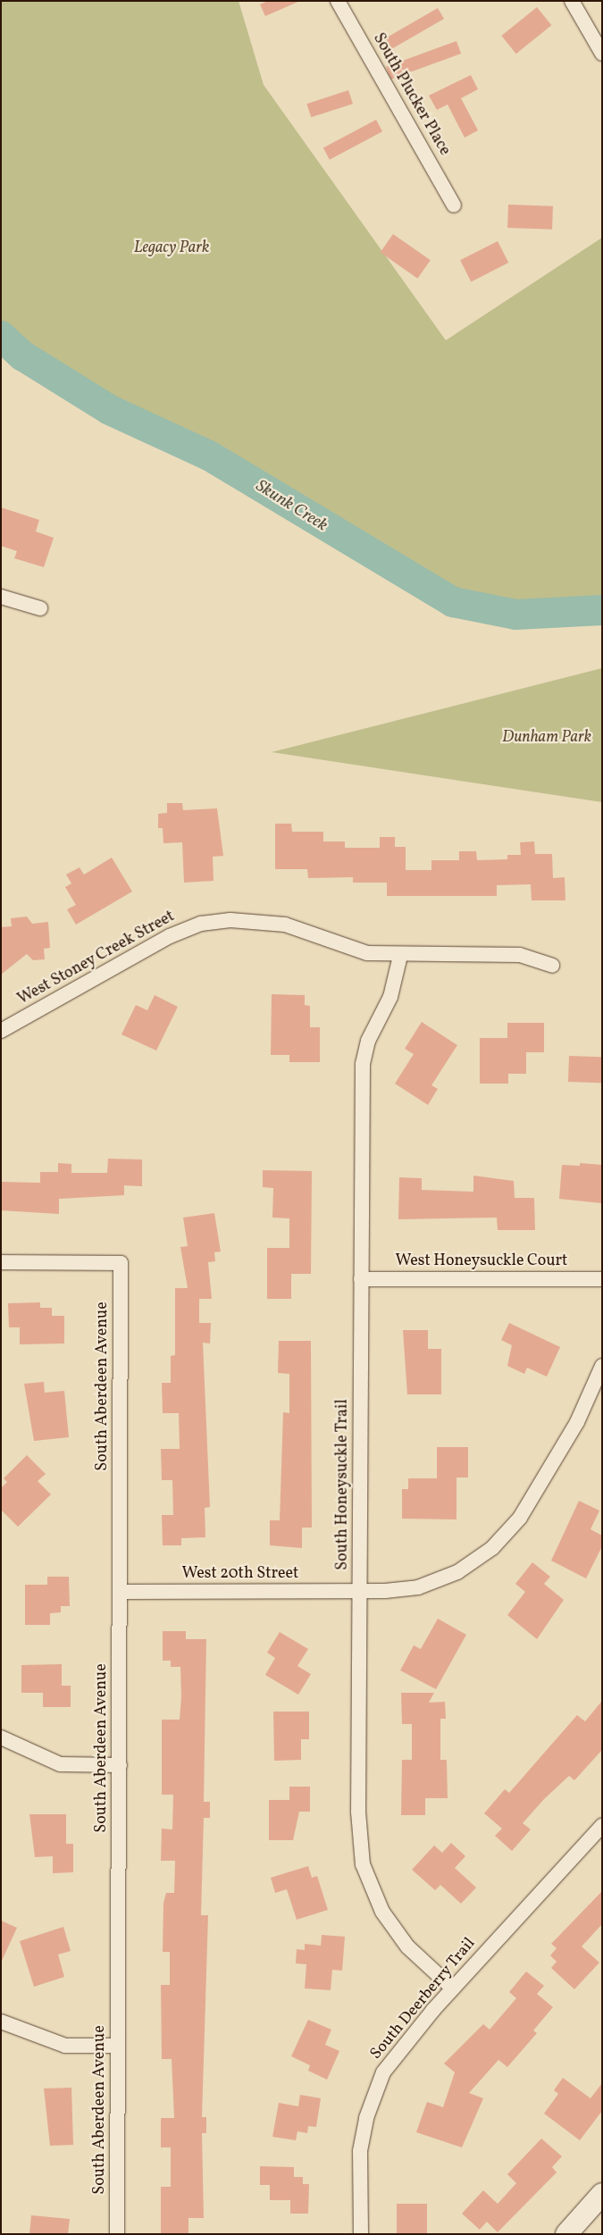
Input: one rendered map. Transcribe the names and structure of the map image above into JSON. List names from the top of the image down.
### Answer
{
  "streets": {
    "street": [
      "South Plucker Place",
      "West Stoney Creek Street",
      "West Honeysuckle Court",
      "South Aberdeen Avenue",
      "South Honeysuckle Trail",
      "West 20th Street",
      "South Deerberry Trail"
    ]
  },
  "crossings": [
    ["West Stoney Creek Street", "South Honeysuckle Trail"],
    ["West Honeysuckle Court", "South Honeysuckle Trail"],
    ["South Aberdeen Avenue", "West 20th Street"],
    ["South Honeysuckle Trail", "West 20th Street"],
    ["South Honeysuckle Trail", "South Deerberry Trail"]
  ],
  "water": ["Skunk Creek"],
  "parks": ["Legacy Park", "Dunham Park"]
}
